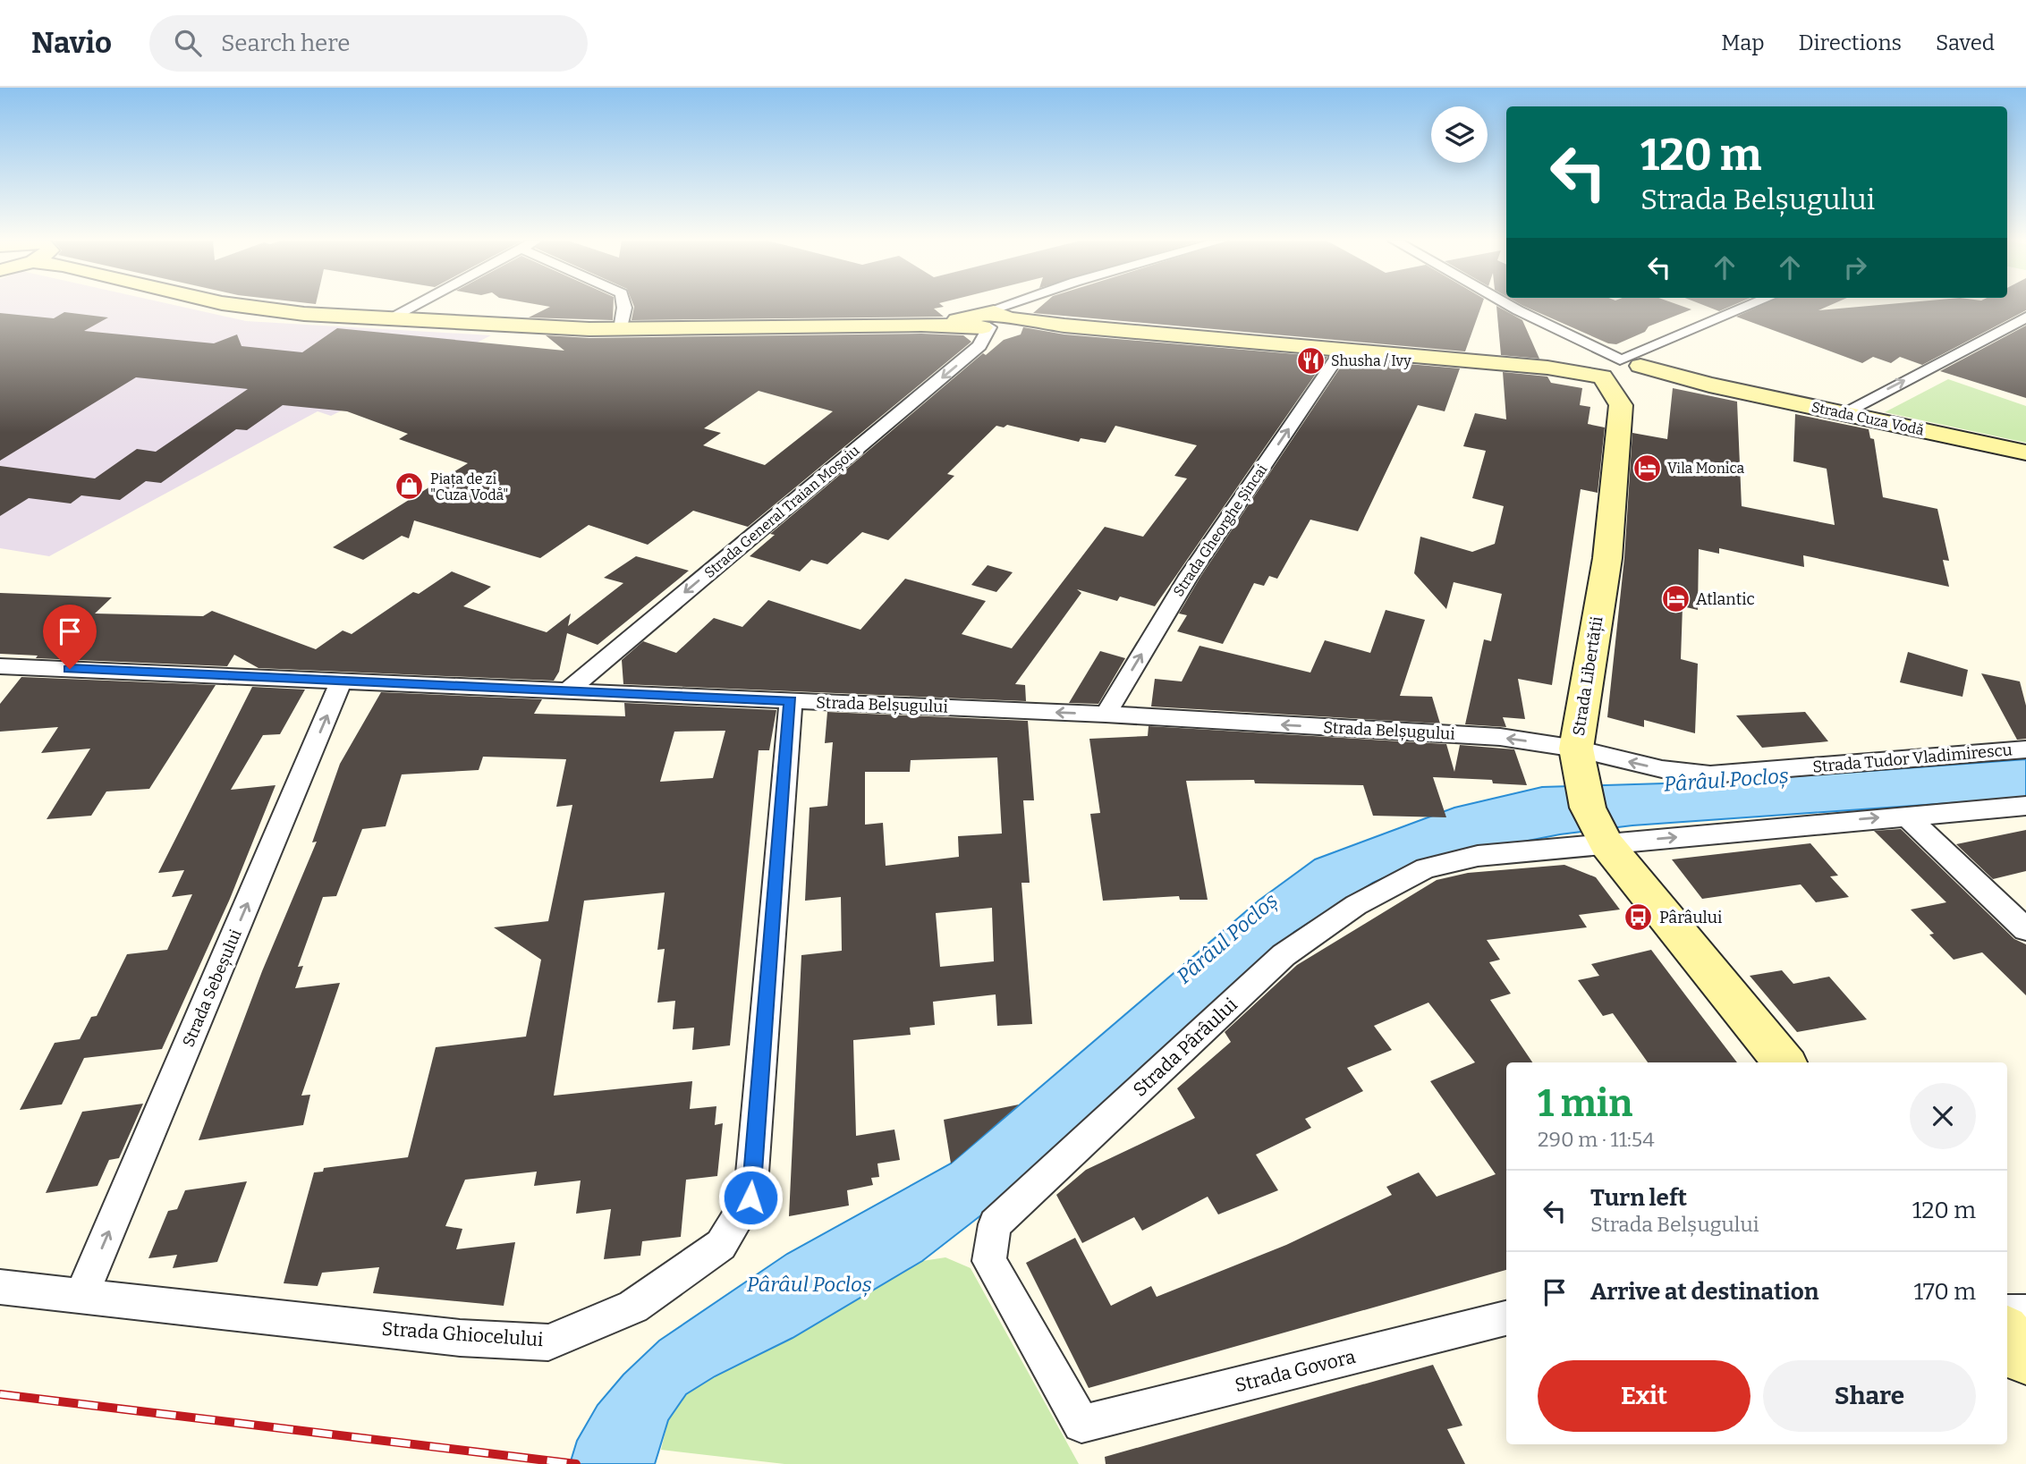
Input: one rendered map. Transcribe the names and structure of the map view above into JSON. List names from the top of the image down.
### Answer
{
  "streets": {
    "main road": ["Strada Cuza Vodă", "Strada Libertății"],
    "street": [
      "Strada General Traian Moșoiu",
      "Strada Gheorghe Șincai",
      "Strada Belșugului",
      "Strada Tudor Vladimirescu",
      "Strada Sebeșului",
      "Strada Pârâului",
      "Strada Ghiocelului",
      "Strada Govora"
    ]
  },
  "crossings": [
    ["Strada General Traian Moșoiu", "Strada Belșugului"],
    ["Strada Gheorghe Șincai", "Strada Belșugului"],
    ["Strada Libertății", "Strada Belșugului"],
    ["Strada Libertății", "Strada Tudor Vladimirescu"],
    ["Strada Libertății", "Strada Pârâului"],
    ["Strada Belșugului", "Strada Tudor Vladimirescu"],
    ["Strada Belșugului", "Strada Sebeșului"],
    ["Strada Belșugului", "Strada Ghiocelului"],
    ["Strada Sebeșului", "Strada Ghiocelului"],
    ["Strada Pârâului", "Strada Govora"]
  ],
  "one_way": [
    "Strada General Traian Moșoiu",
    "Strada Gheorghe Șincai",
    "Strada Belșugului",
    "Strada Sebeșului"
  ],
  "water": ["Pârâul Pocloș"],
  "places": {
    "restaurant": ["Shusha / Ivy"],
    "hotel": ["Vila Monica", "Atlantic"],
    "shop": ["Piața de zi \"Cuza Vodă\""],
    "bus stop": ["Pârâului"]
  },
  "page": {
    "header": "Navio",
    "search": "Search here",
    "nav": ["Map", "Directions", "Saved"],
    "turn": ["120 m", "Strada Belșugului"],
    "heading": ["1 min", "290 m · 11:54"],
    "list": [
      {
        "name": "Turn left",
        "note": "Strada Belșugului",
        "value": "120 m"
      },
      {
        "name": "Arrive at destination",
        "value": "170 m"
      }
    ],
    "buttons": ["Exit", "Share"]
  }
}
